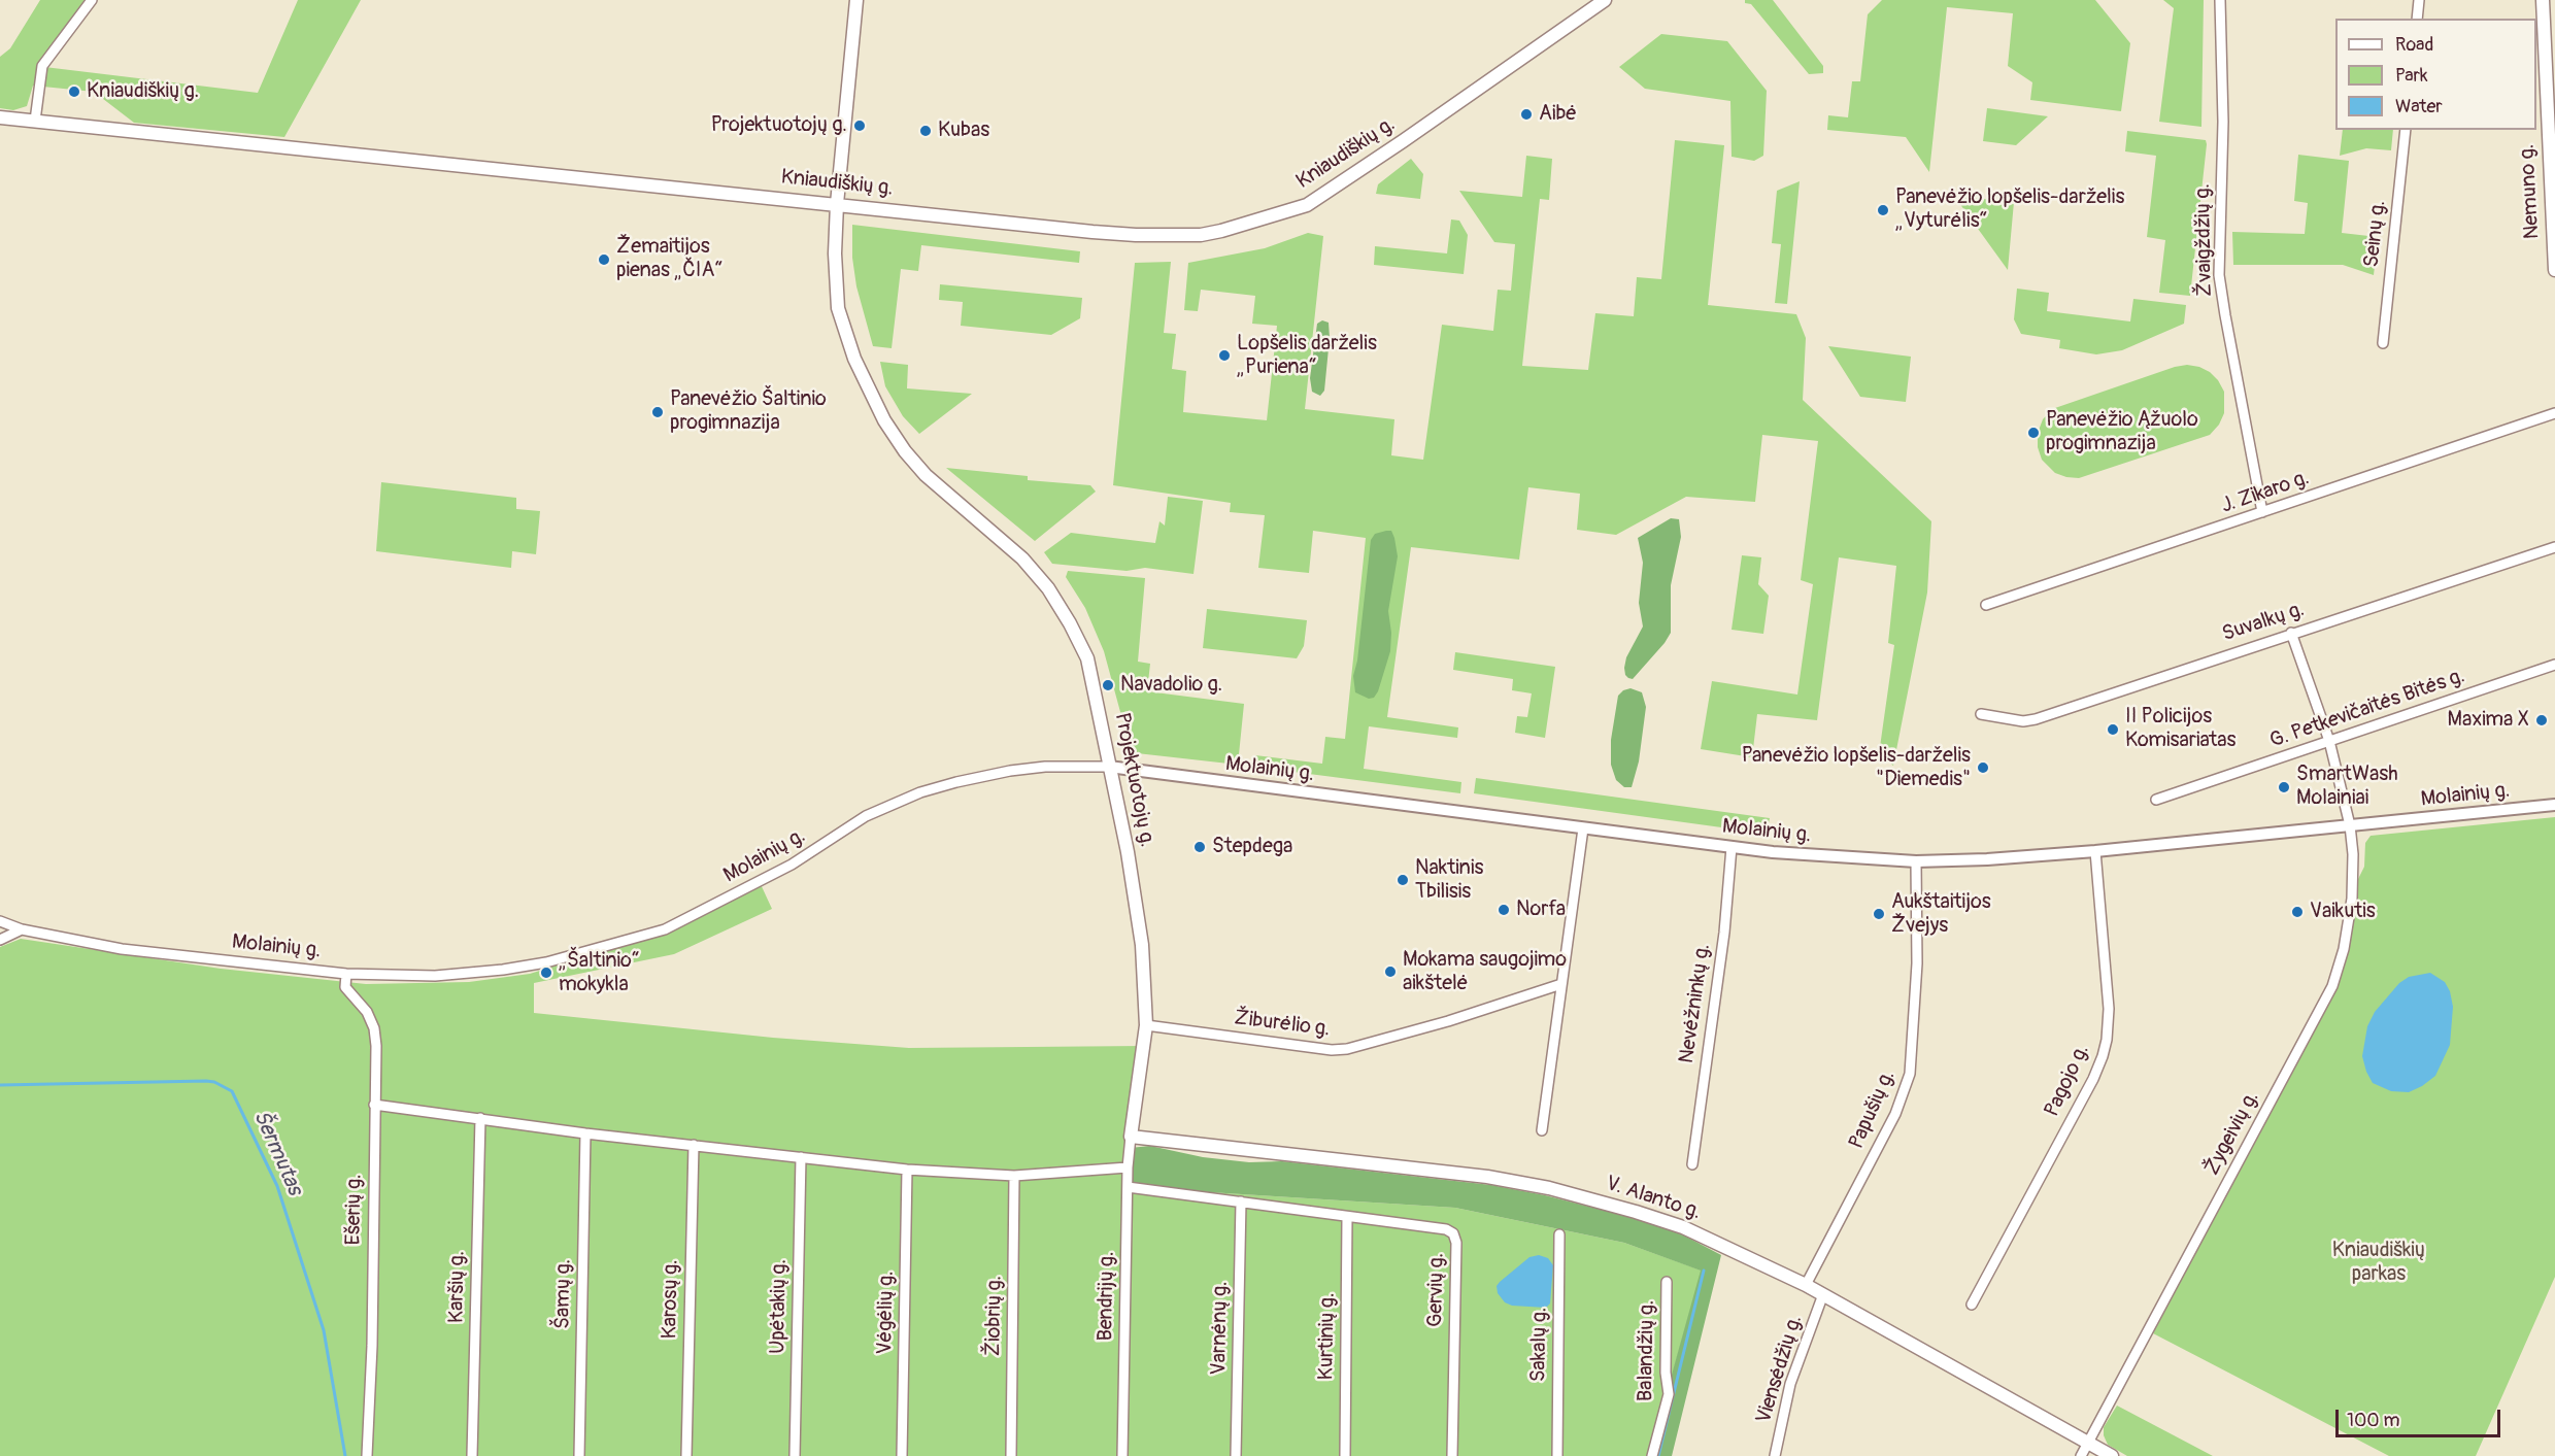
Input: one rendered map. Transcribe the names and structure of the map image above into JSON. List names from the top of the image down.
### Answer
{
  "streets": {
    "main road": [
      "Kniaudiškių g.",
      "Nemuno g.",
      "Projektuotojų g.",
      "V. Alanto g."
    ],
    "street": [
      "Seinų g.",
      "Žvaigždžių g.",
      "J. Zikaro g.",
      "Suvalkų g.",
      "G. Petkevičaitės Bitės g.",
      "Molainių g.",
      "Nevėžninkų g.",
      "Žiburėlio g.",
      "Pagojo g.",
      "Papušių g.",
      "Žygeivių g.",
      "Ešerių g.",
      "Karšių g.",
      "Gervių g.",
      "Šamų g.",
      "Bendrijų g.",
      "Karosų g.",
      "Upėtakių g.",
      "Vėgėlių g.",
      "Žiobrių g.",
      "Varnėnų g.",
      "Kurtinių g.",
      "Sakalų g.",
      "Balandžių g.",
      "Viensėdžių g."
    ]
  },
  "crossings": [
    ["Kniaudiškių g.", "Projektuotojų g."],
    ["Žvaigždžių g.", "J. Zikaro g."],
    ["Suvalkų g.", "Žygeivių g."],
    ["G. Petkevičaitės Bitės g.", "Žygeivių g."],
    ["Molainių g.", "Projektuotojų g."],
    ["Molainių g.", "Nevėžninkų g."],
    ["Molainių g.", "Pagojo g."],
    ["Molainių g.", "Papušių g."],
    ["Molainių g.", "Žygeivių g."],
    ["Molainių g.", "Ešerių g."],
    ["Projektuotojų g.", "Žiburėlio g."],
    ["Projektuotojų g.", "V. Alanto g."],
    ["Projektuotojų g.", "Bendrijų g."],
    ["Papušių g.", "V. Alanto g."],
    ["Žygeivių g.", "V. Alanto g."],
    ["V. Alanto g.", "Bendrijų g."],
    ["V. Alanto g.", "Viensėdžių g."],
    ["Gervių g.", "Kurtinių g."]
  ],
  "water": ["Šermutas"],
  "parks": ["Kniaudiškių parkas"],
  "places": [
    "Kniaudiškių g.",
    "Aibė",
    "Projektuotojų g.",
    "Kubas",
    "Panevėžio lopšelis-darželis „Vyturėlis“",
    "Žemaitijos pienas „ČIA“",
    "Lopšelis darželis „Puriena“",
    "Panevėžio Šaltinio progimnazija",
    "Panevėžio Ąžuolo progimnazija",
    "Navadolio g.",
    "Maxima X",
    "II Policijos Komisariatas",
    "Panevėžio lopšelis-darželis \"Diemedis\"",
    "SmartWash Molainiai",
    "Stepdega",
    "Naktinis Tbilisis",
    "Norfa",
    "Vaikutis",
    "Aukštaitijos Žvejys",
    "Mokama saugojimo aikštelė",
    "„Šaltinio“ mokykla"
  ],
  "legend": ["Road", "Park", "Water"],
  "scale_bar": "100 m"
}
